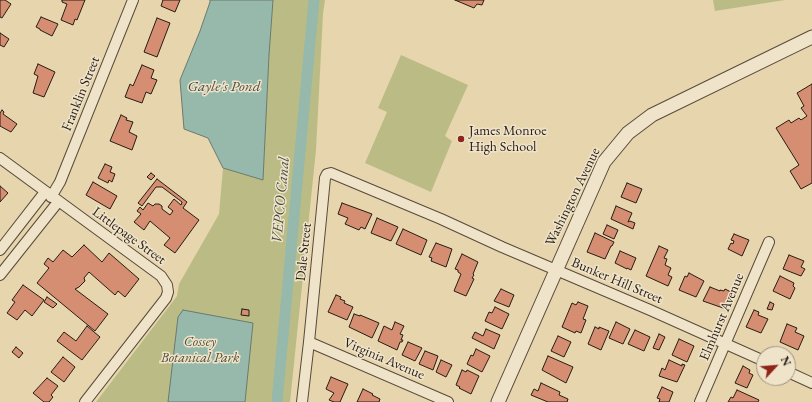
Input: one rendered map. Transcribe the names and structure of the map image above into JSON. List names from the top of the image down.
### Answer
{
  "streets": {
    "street": [
      "Franklin Street",
      "Washington Avenue",
      "Littlepage Street",
      "Dale Street",
      "Bunker Hill Street",
      "Elmhurst Avenue",
      "Virginia Avenue"
    ]
  },
  "crossings": [
    ["Franklin Street", "Littlepage Street"],
    ["Washington Avenue", "Bunker Hill Street"],
    ["Dale Street", "Bunker Hill Street"],
    ["Dale Street", "Virginia Avenue"],
    ["Bunker Hill Street", "Elmhurst Avenue"]
  ],
  "water": ["Gayle's Pond", "VEPCO Canal"],
  "parks": ["Cossey Botanical Park"],
  "places": ["James Monroe High School"],
  "north": "top right"
}
